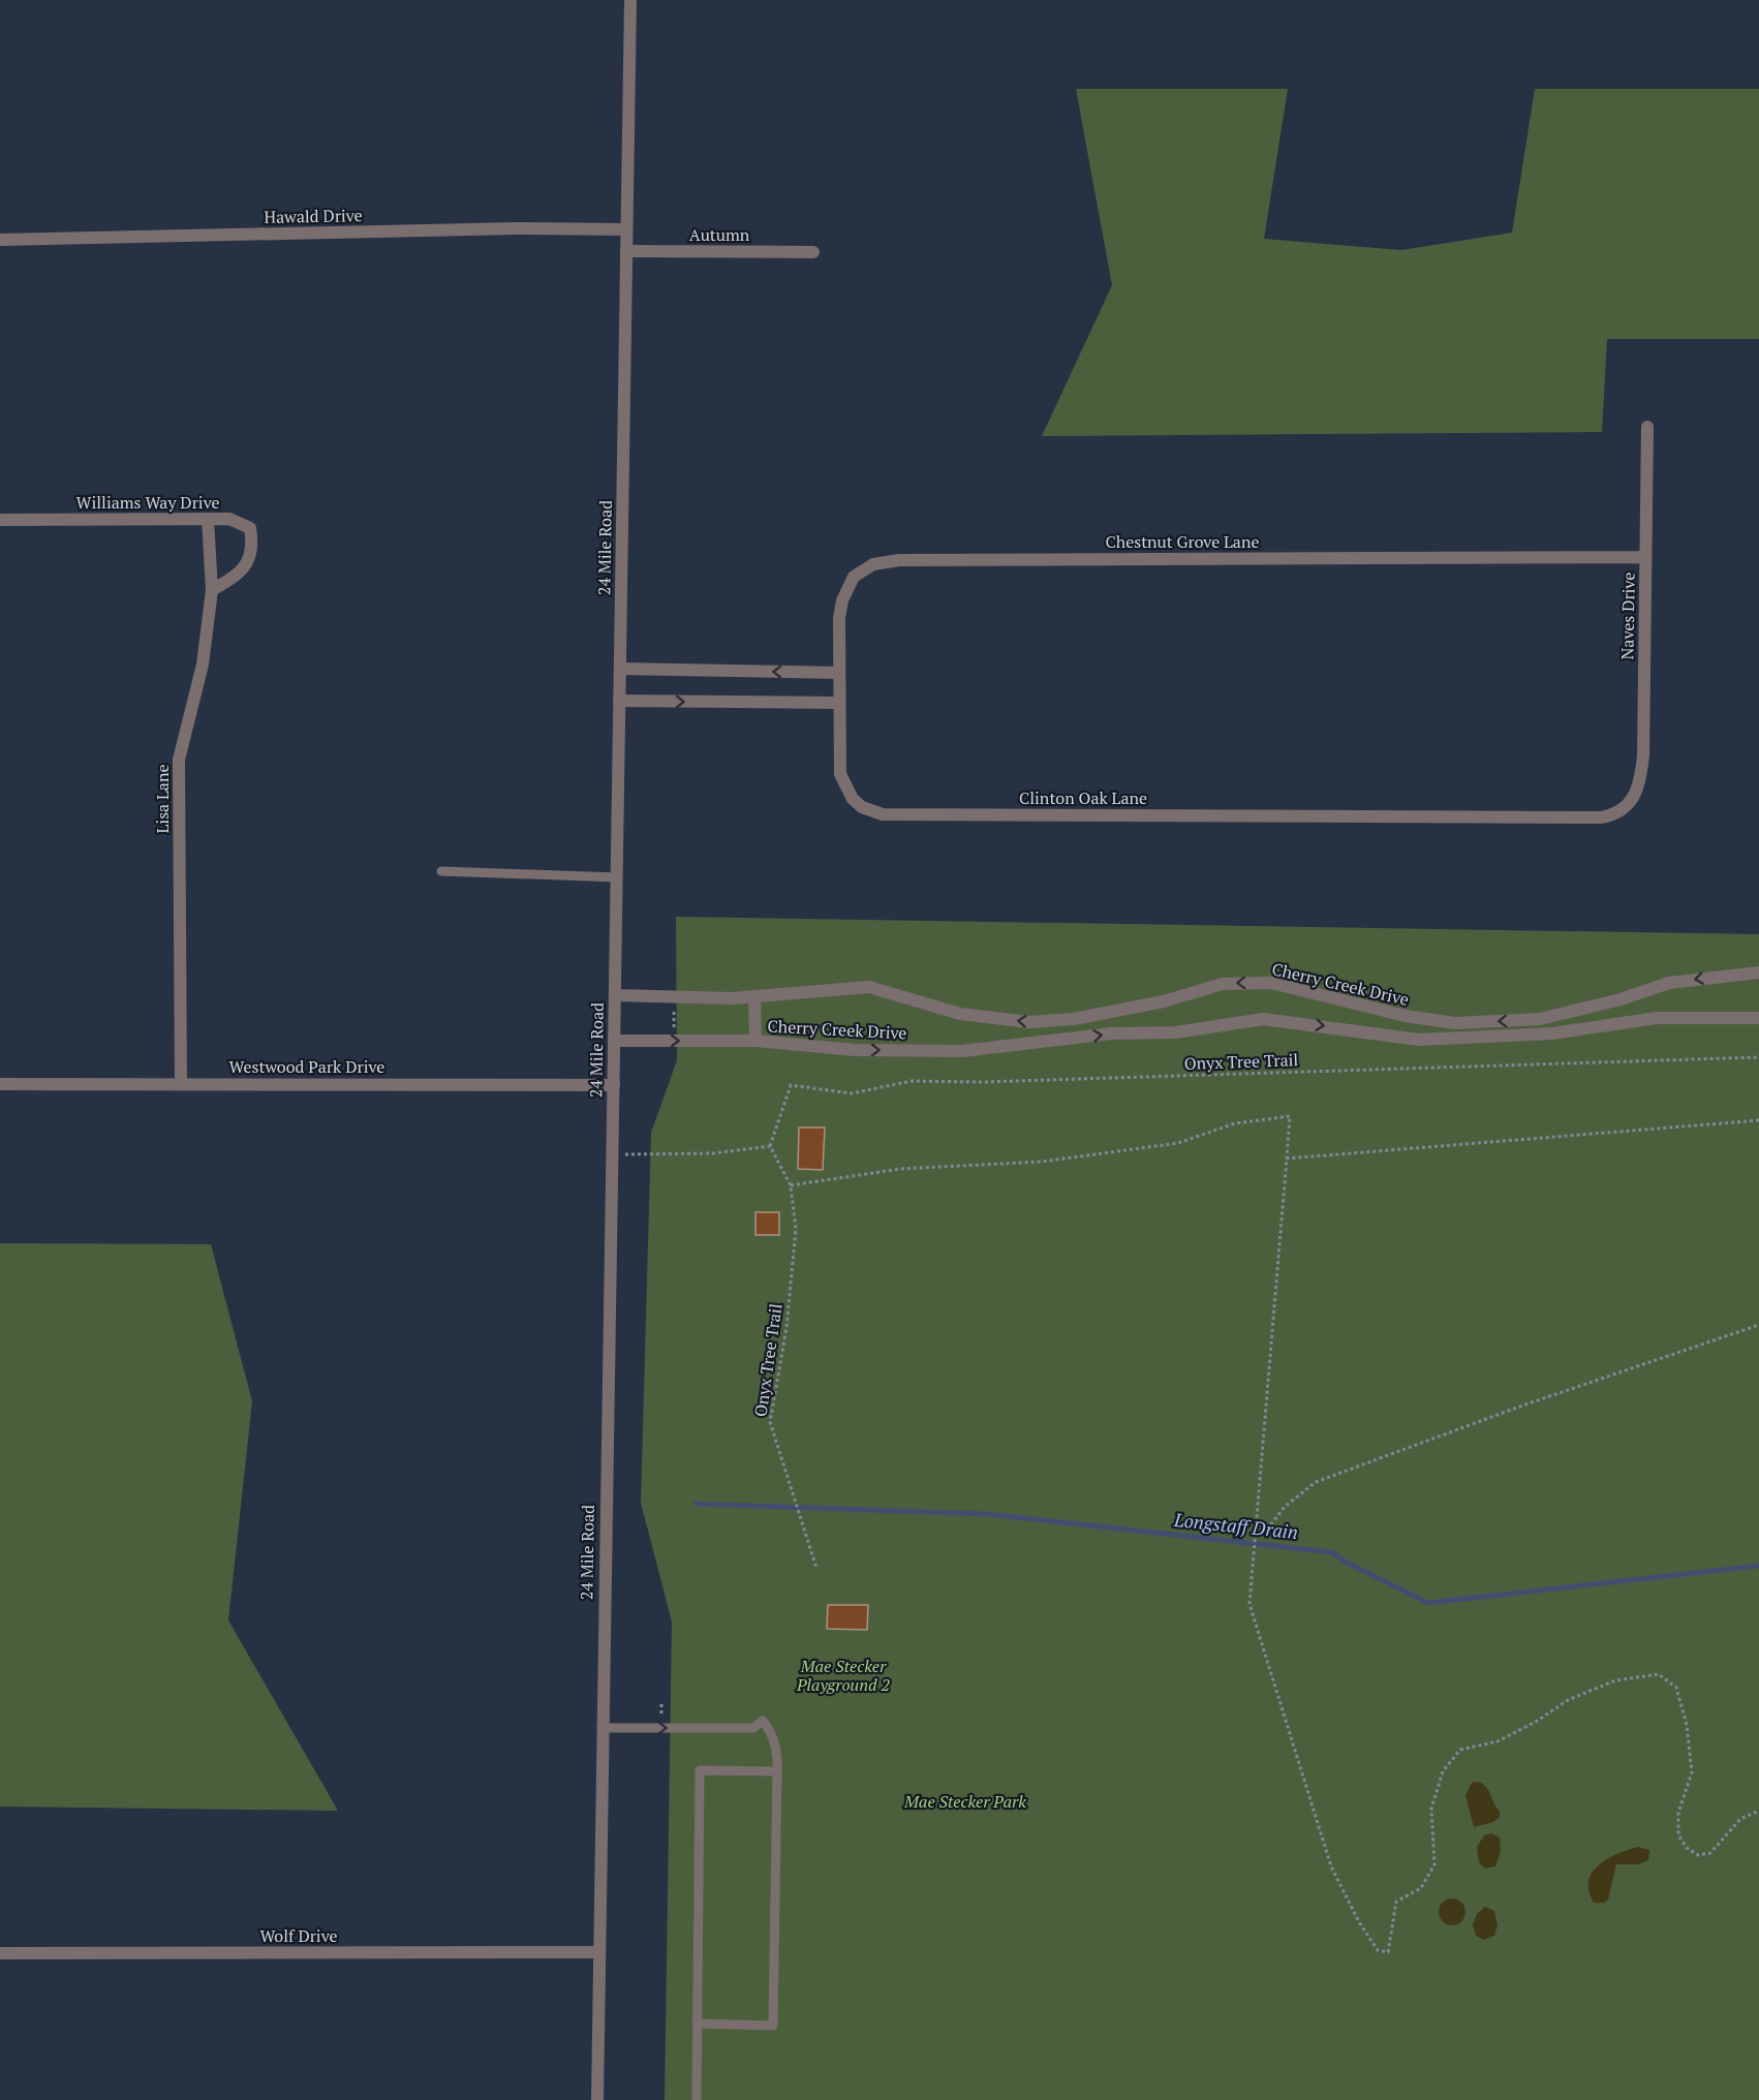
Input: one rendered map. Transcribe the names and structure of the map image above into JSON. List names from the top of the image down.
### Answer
{
  "streets": {
    "street": [
      "Hawald Drive",
      "Autumn",
      "Williams Way Drive",
      "Chestnut Grove Lane",
      "24 Mile Road",
      "Naves Drive",
      "Clinton Oak Lane",
      "Lisa Lane",
      "Cherry Creek Drive",
      "Westwood Park Drive",
      "Wolf Drive"
    ],
    "path": ["Onyx Tree Trail"]
  },
  "crossings": [
    ["Hawald Drive", "24 Mile Road"],
    ["Autumn", "24 Mile Road"],
    ["Williams Way Drive", "Lisa Lane"],
    ["Chestnut Grove Lane", "Naves Drive"],
    ["Chestnut Grove Lane", "Clinton Oak Lane"],
    ["24 Mile Road", "Cherry Creek Drive"],
    ["24 Mile Road", "Westwood Park Drive"],
    ["24 Mile Road", "Wolf Drive"],
    ["Naves Drive", "Clinton Oak Lane"],
    ["Lisa Lane", "Westwood Park Drive"]
  ],
  "water": ["Longstaff Drain"],
  "parks": ["Mae Stecker Playground 2", "Mae Stecker Park"]
}
